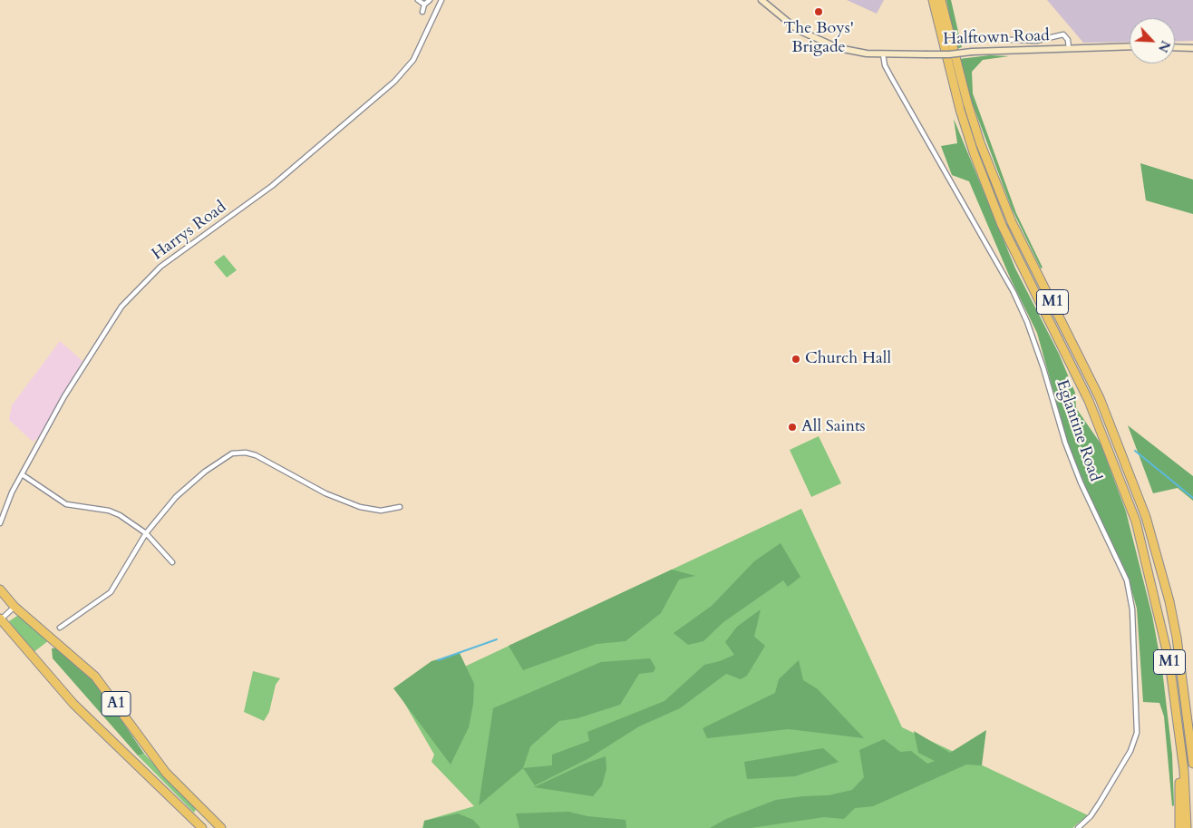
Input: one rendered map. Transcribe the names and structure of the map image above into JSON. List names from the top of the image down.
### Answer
{
  "streets": {
    "highway": ["M1", "A1"],
    "street": ["Halftown Road", "Harrys Road", "Eglantine Road"]
  },
  "crossings": [
    ["Halftown Road", "Eglantine Road"]
  ],
  "places": ["The Boys' Brigade", "Church Hall", "All Saints"],
  "north": "bottom right"
}
